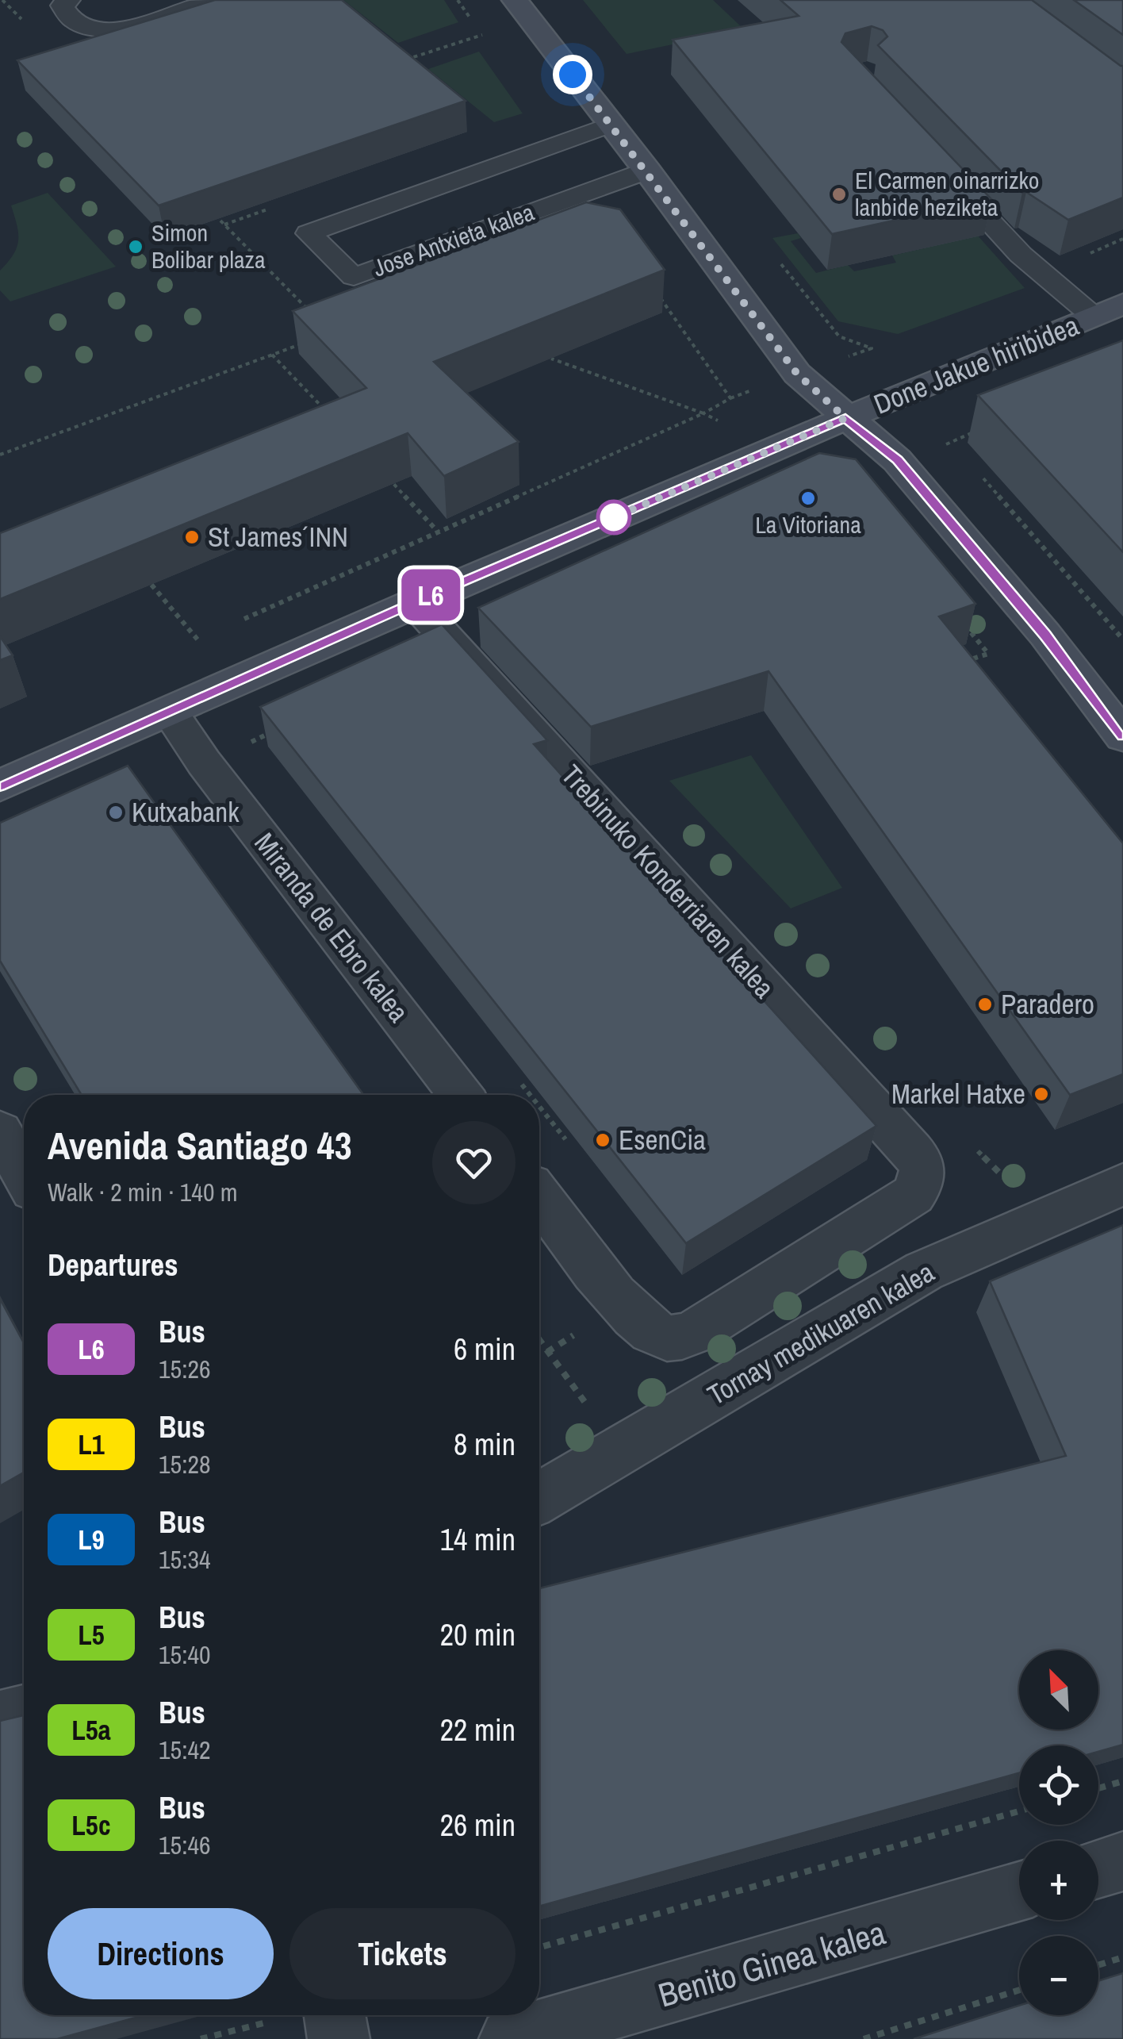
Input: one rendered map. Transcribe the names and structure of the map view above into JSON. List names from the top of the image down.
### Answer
{
  "streets": {
    "main road": ["Done Jakue hiribidea"],
    "street": [
      "Trebinuko Konderriaren kalea",
      "Miranda de Ebro kalea",
      "Tornay medikuaren kalea",
      "Benito Ginea kalea"
    ],
    "lane": ["Jose Antxieta kalea"]
  },
  "crossings": [
    ["Done Jakue hiribidea", "Trebinuko Konderriaren kalea"],
    ["Done Jakue hiribidea", "Miranda de Ebro kalea"]
  ],
  "places": [
    "El Carmen oinarrizko lanbide heziketa",
    "Simon Bolibar plaza",
    "La Vitoriana",
    "St James´ INN",
    "Kutxabank",
    "Paradero",
    "Markel Hatxe",
    "EsenCia"
  ],
  "lines": ["bus line L6"],
  "north": "top left",
  "page": {
    "on_map": "L6",
    "heading": [
      ["Avenida Santiago 43", "Walk · 2 min · 140 m"],
      "Departures"
    ],
    "list": [
      {
        "mark": "L6",
        "name": "Bus",
        "note": "15:26",
        "value": "6 min"
      },
      {
        "mark": "L1",
        "name": "Bus",
        "note": "15:28",
        "value": "8 min"
      },
      {
        "mark": "L9",
        "name": "Bus",
        "note": "15:34",
        "value": "14 min"
      },
      {
        "mark": "L5",
        "name": "Bus",
        "note": "15:40",
        "value": "20 min"
      },
      {
        "mark": "L5a",
        "name": "Bus",
        "note": "15:42",
        "value": "22 min"
      },
      {
        "mark": "L5c",
        "name": "Bus",
        "note": "15:46",
        "value": "26 min"
      }
    ],
    "map_buttons": ["+", "−"],
    "buttons": ["Directions", "Tickets"]
  }
}
